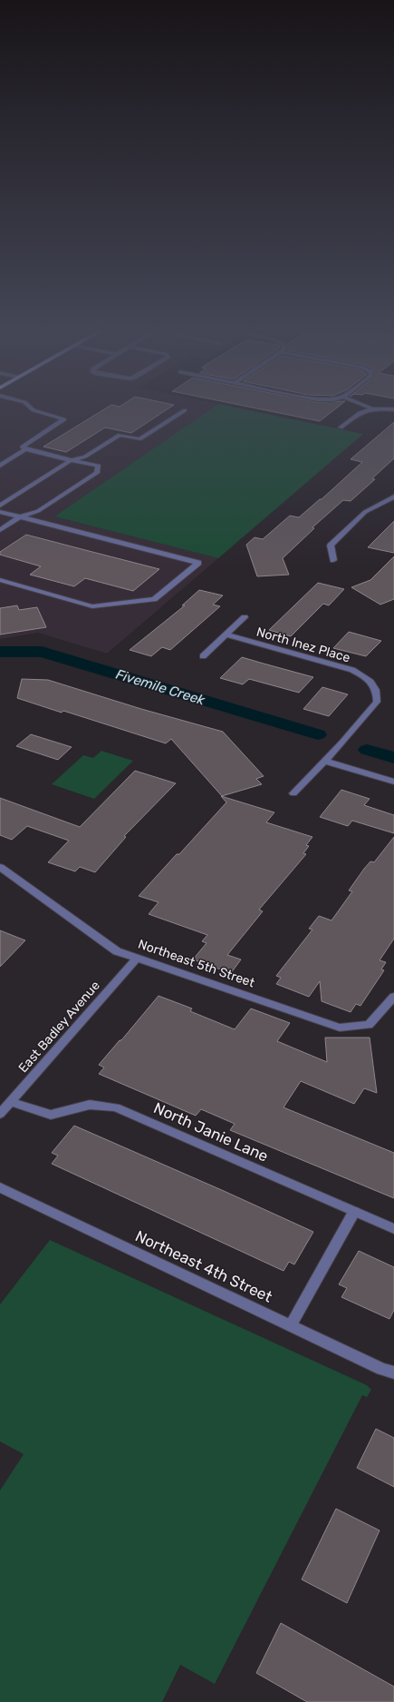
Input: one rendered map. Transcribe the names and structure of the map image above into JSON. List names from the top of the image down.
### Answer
{
  "streets": {
    "street": [
      "North Inez Place",
      "Northeast 5th Street",
      "East Badley Avenue",
      "North Janie Lane",
      "Northeast 4th Street"
    ]
  },
  "crossings": [
    ["Northeast 5th Street", "East Badley Avenue"],
    ["East Badley Avenue", "North Janie Lane"]
  ],
  "water": ["Fivemile Creek"]
}
